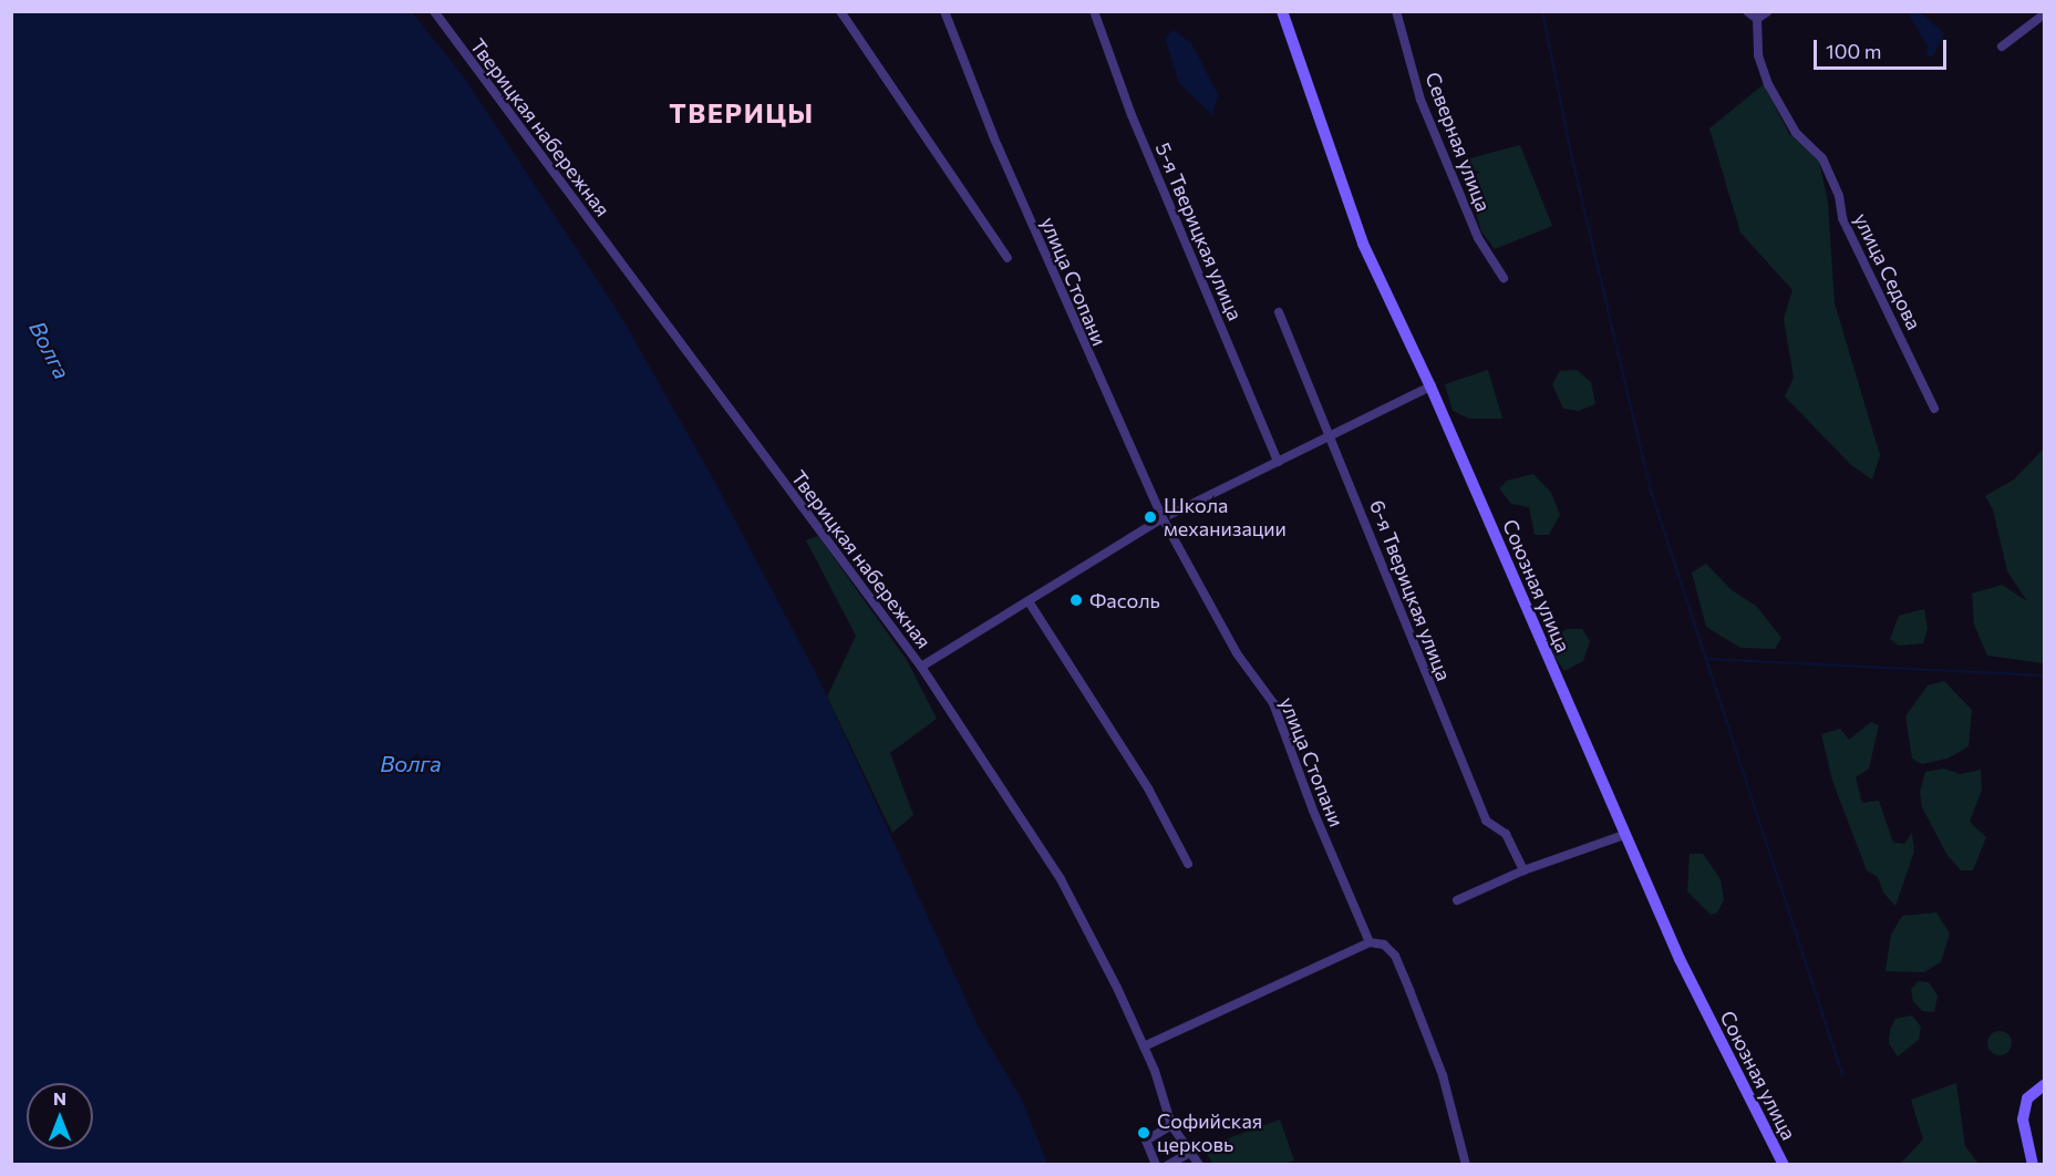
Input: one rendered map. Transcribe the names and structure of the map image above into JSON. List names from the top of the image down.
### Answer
{
  "streets": {
    "street": [
      "Тверицкая набережная",
      "Северная улица",
      "5-я Тверицкая улица",
      "улица Седова",
      "улица Стопани",
      "Союзная улица",
      "6-я Тверицкая улица"
    ]
  },
  "districts": ["ТВЕРИЦЫ"],
  "water": ["Волга"],
  "places": ["Школа механизации", "Фасоль", "Софийская церковь"],
  "scale_bar": "100 m",
  "north": "top"
}
